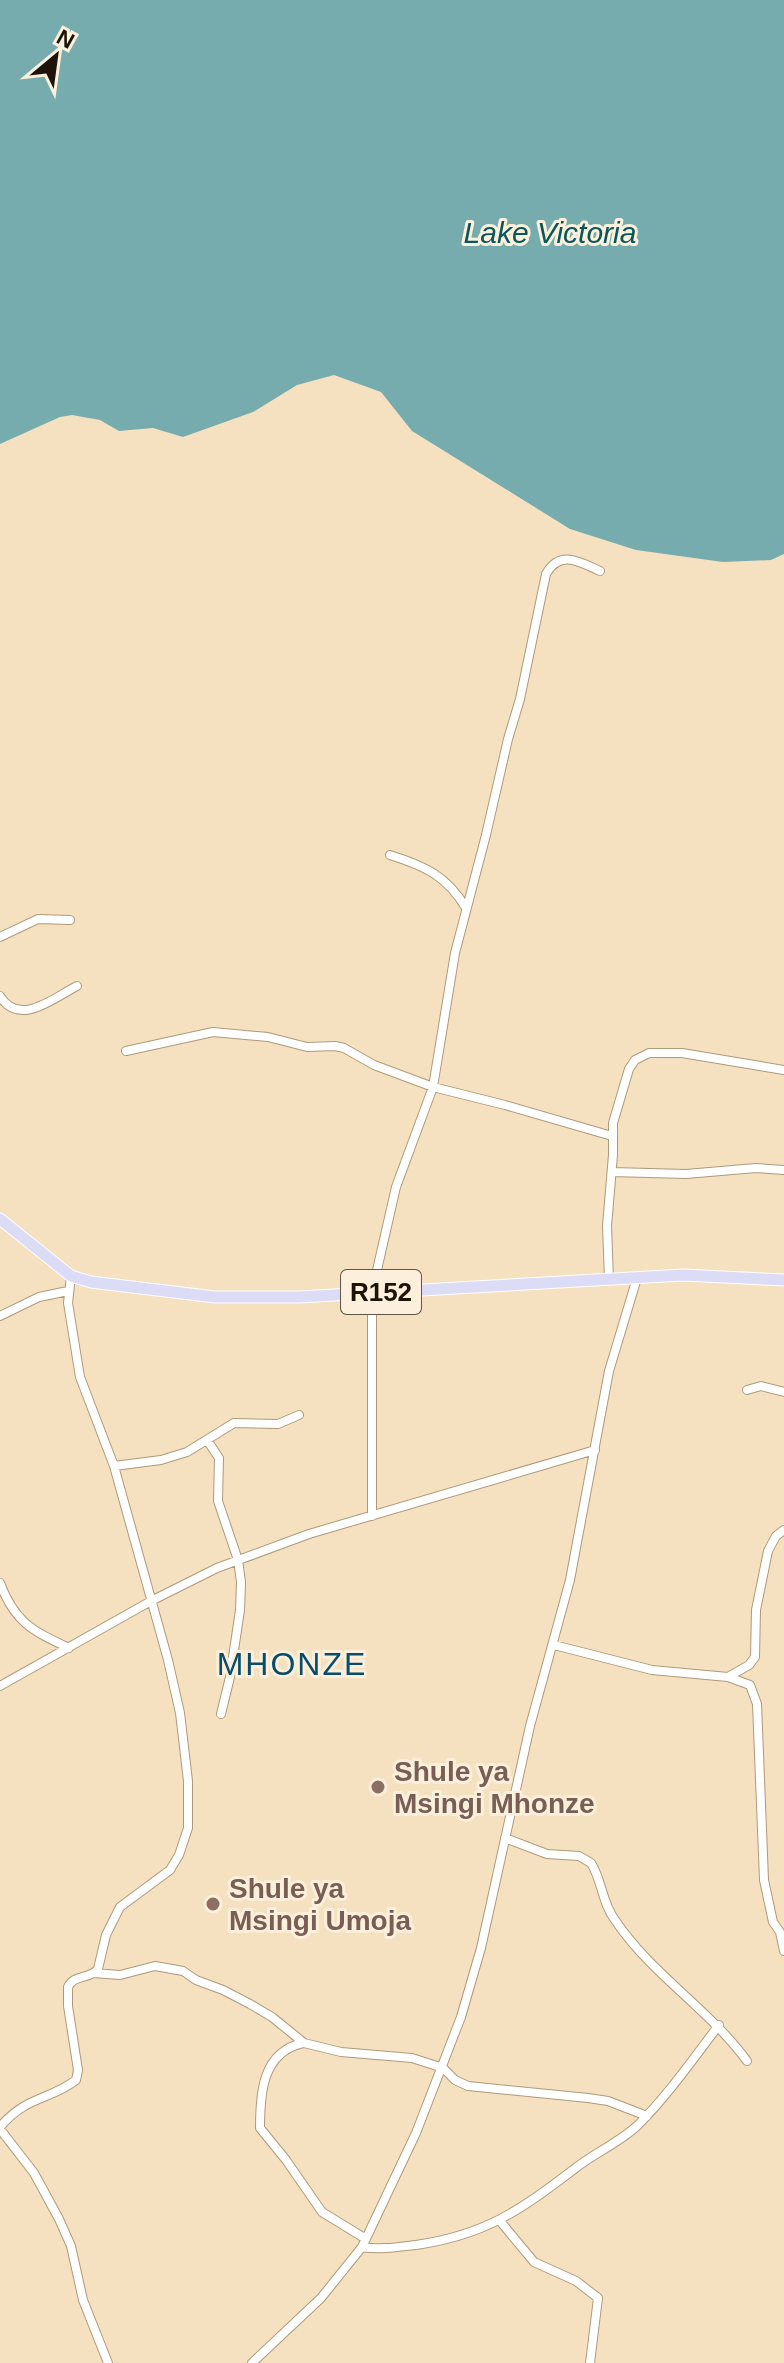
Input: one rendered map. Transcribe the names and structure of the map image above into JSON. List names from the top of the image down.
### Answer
{
  "streets": {
    "main road": ["R152"]
  },
  "districts": ["MHONZE"],
  "water": ["Lake Victoria"],
  "places": ["Shule ya Msingi Mhonze", "Shule ya Msingi Umoja"],
  "north": "top right"
}
